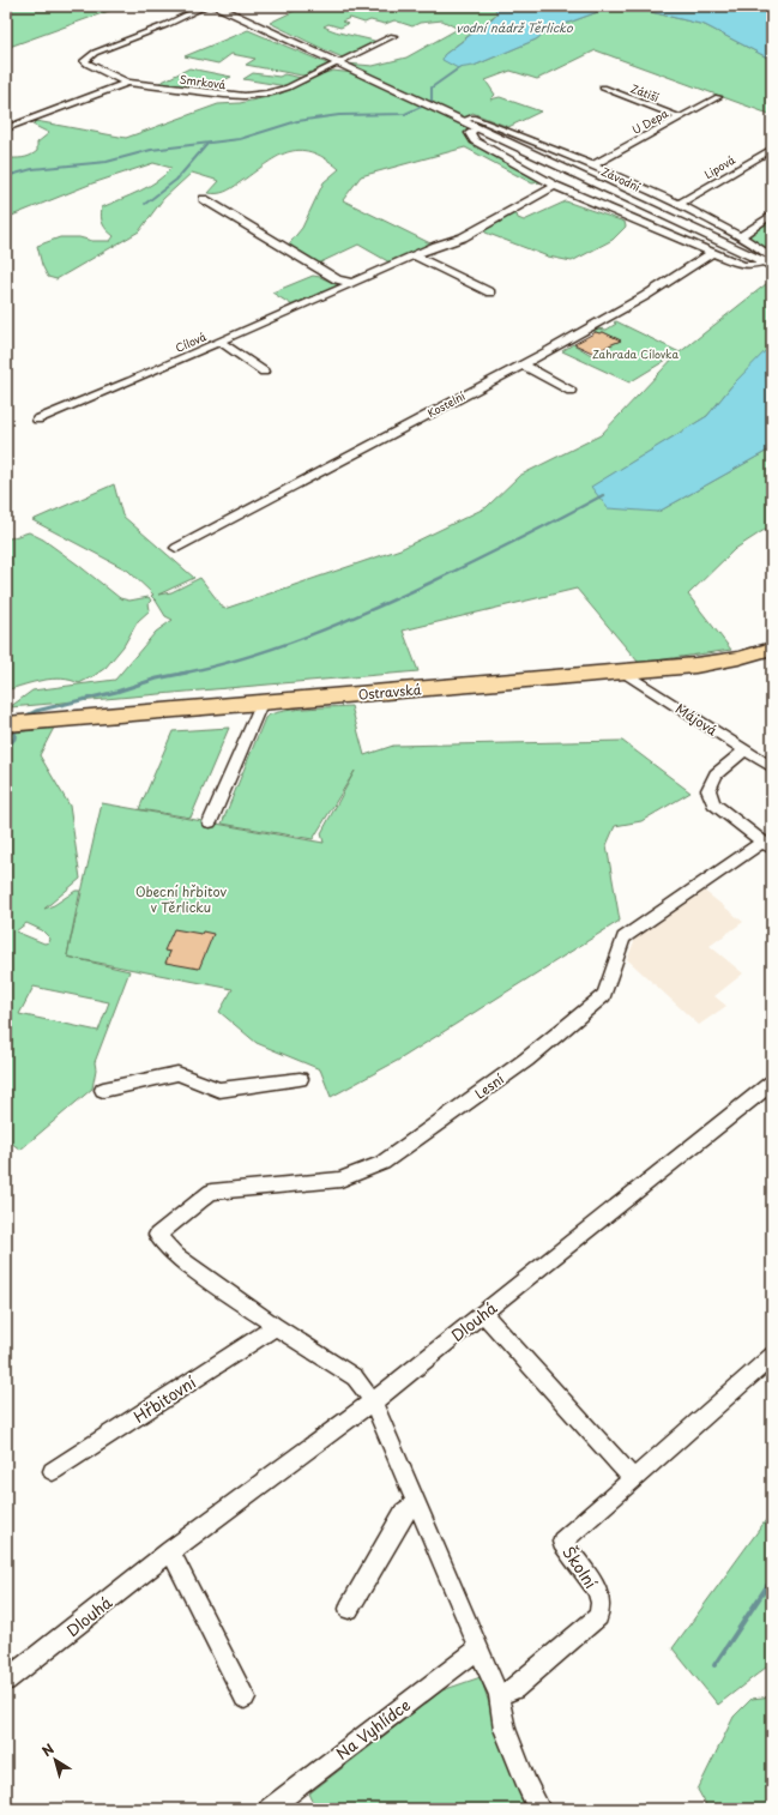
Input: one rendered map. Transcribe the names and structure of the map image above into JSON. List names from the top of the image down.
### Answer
{
  "streets": {
    "main road": ["Závodní", "Ostravská"],
    "street": [
      "Smrková",
      "Zátiší",
      "U Depa",
      "Lipová",
      "Cílová",
      "Kostelní",
      "Májová",
      "Lesní",
      "Dlouhá",
      "Hřbitovní",
      "Školní",
      "Na Vyhlídce"
    ]
  },
  "crossings": [
    ["Smrková", "Závodní"],
    ["Zátiší", "U Depa"],
    ["U Depa", "Závodní"],
    ["Lipová", "Závodní"],
    ["Ostravská", "Májová"],
    ["Lesní", "Hřbitovní"]
  ],
  "water": ["vodní nádrž Těrlicko"],
  "parks": ["Zahrada Cílovka", "Obecní hřbitov v Těrlicku"],
  "north": "top left"
}
